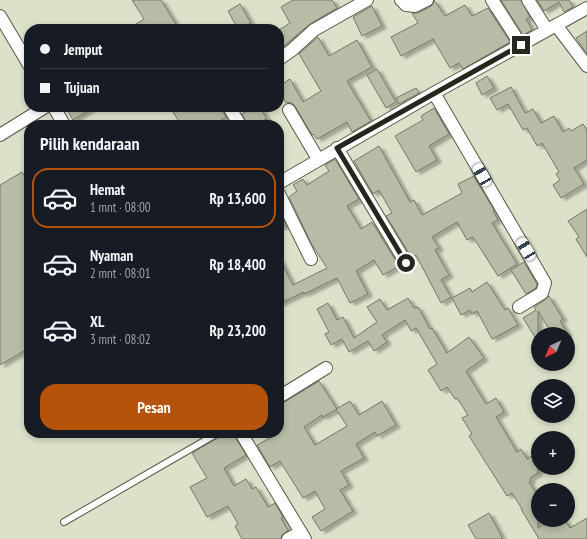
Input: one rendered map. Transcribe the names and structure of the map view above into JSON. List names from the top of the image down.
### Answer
{
  "north": "bottom left",
  "page": {
    "banner": ["Jemput", "Tujuan"],
    "heading": "Pilih kendaraan",
    "list": [
      {
        "name": "Hemat",
        "note": "1 mnt · 08:00",
        "value": "Rp 13,600"
      },
      {
        "name": "Nyaman",
        "note": "2 mnt · 08:01",
        "value": "Rp 18,400"
      },
      {
        "name": "XL",
        "note": "3 mnt · 08:02",
        "value": "Rp 23,200"
      }
    ],
    "map_buttons": ["+", "−"],
    "buttons": "Pesan"
  }
}
